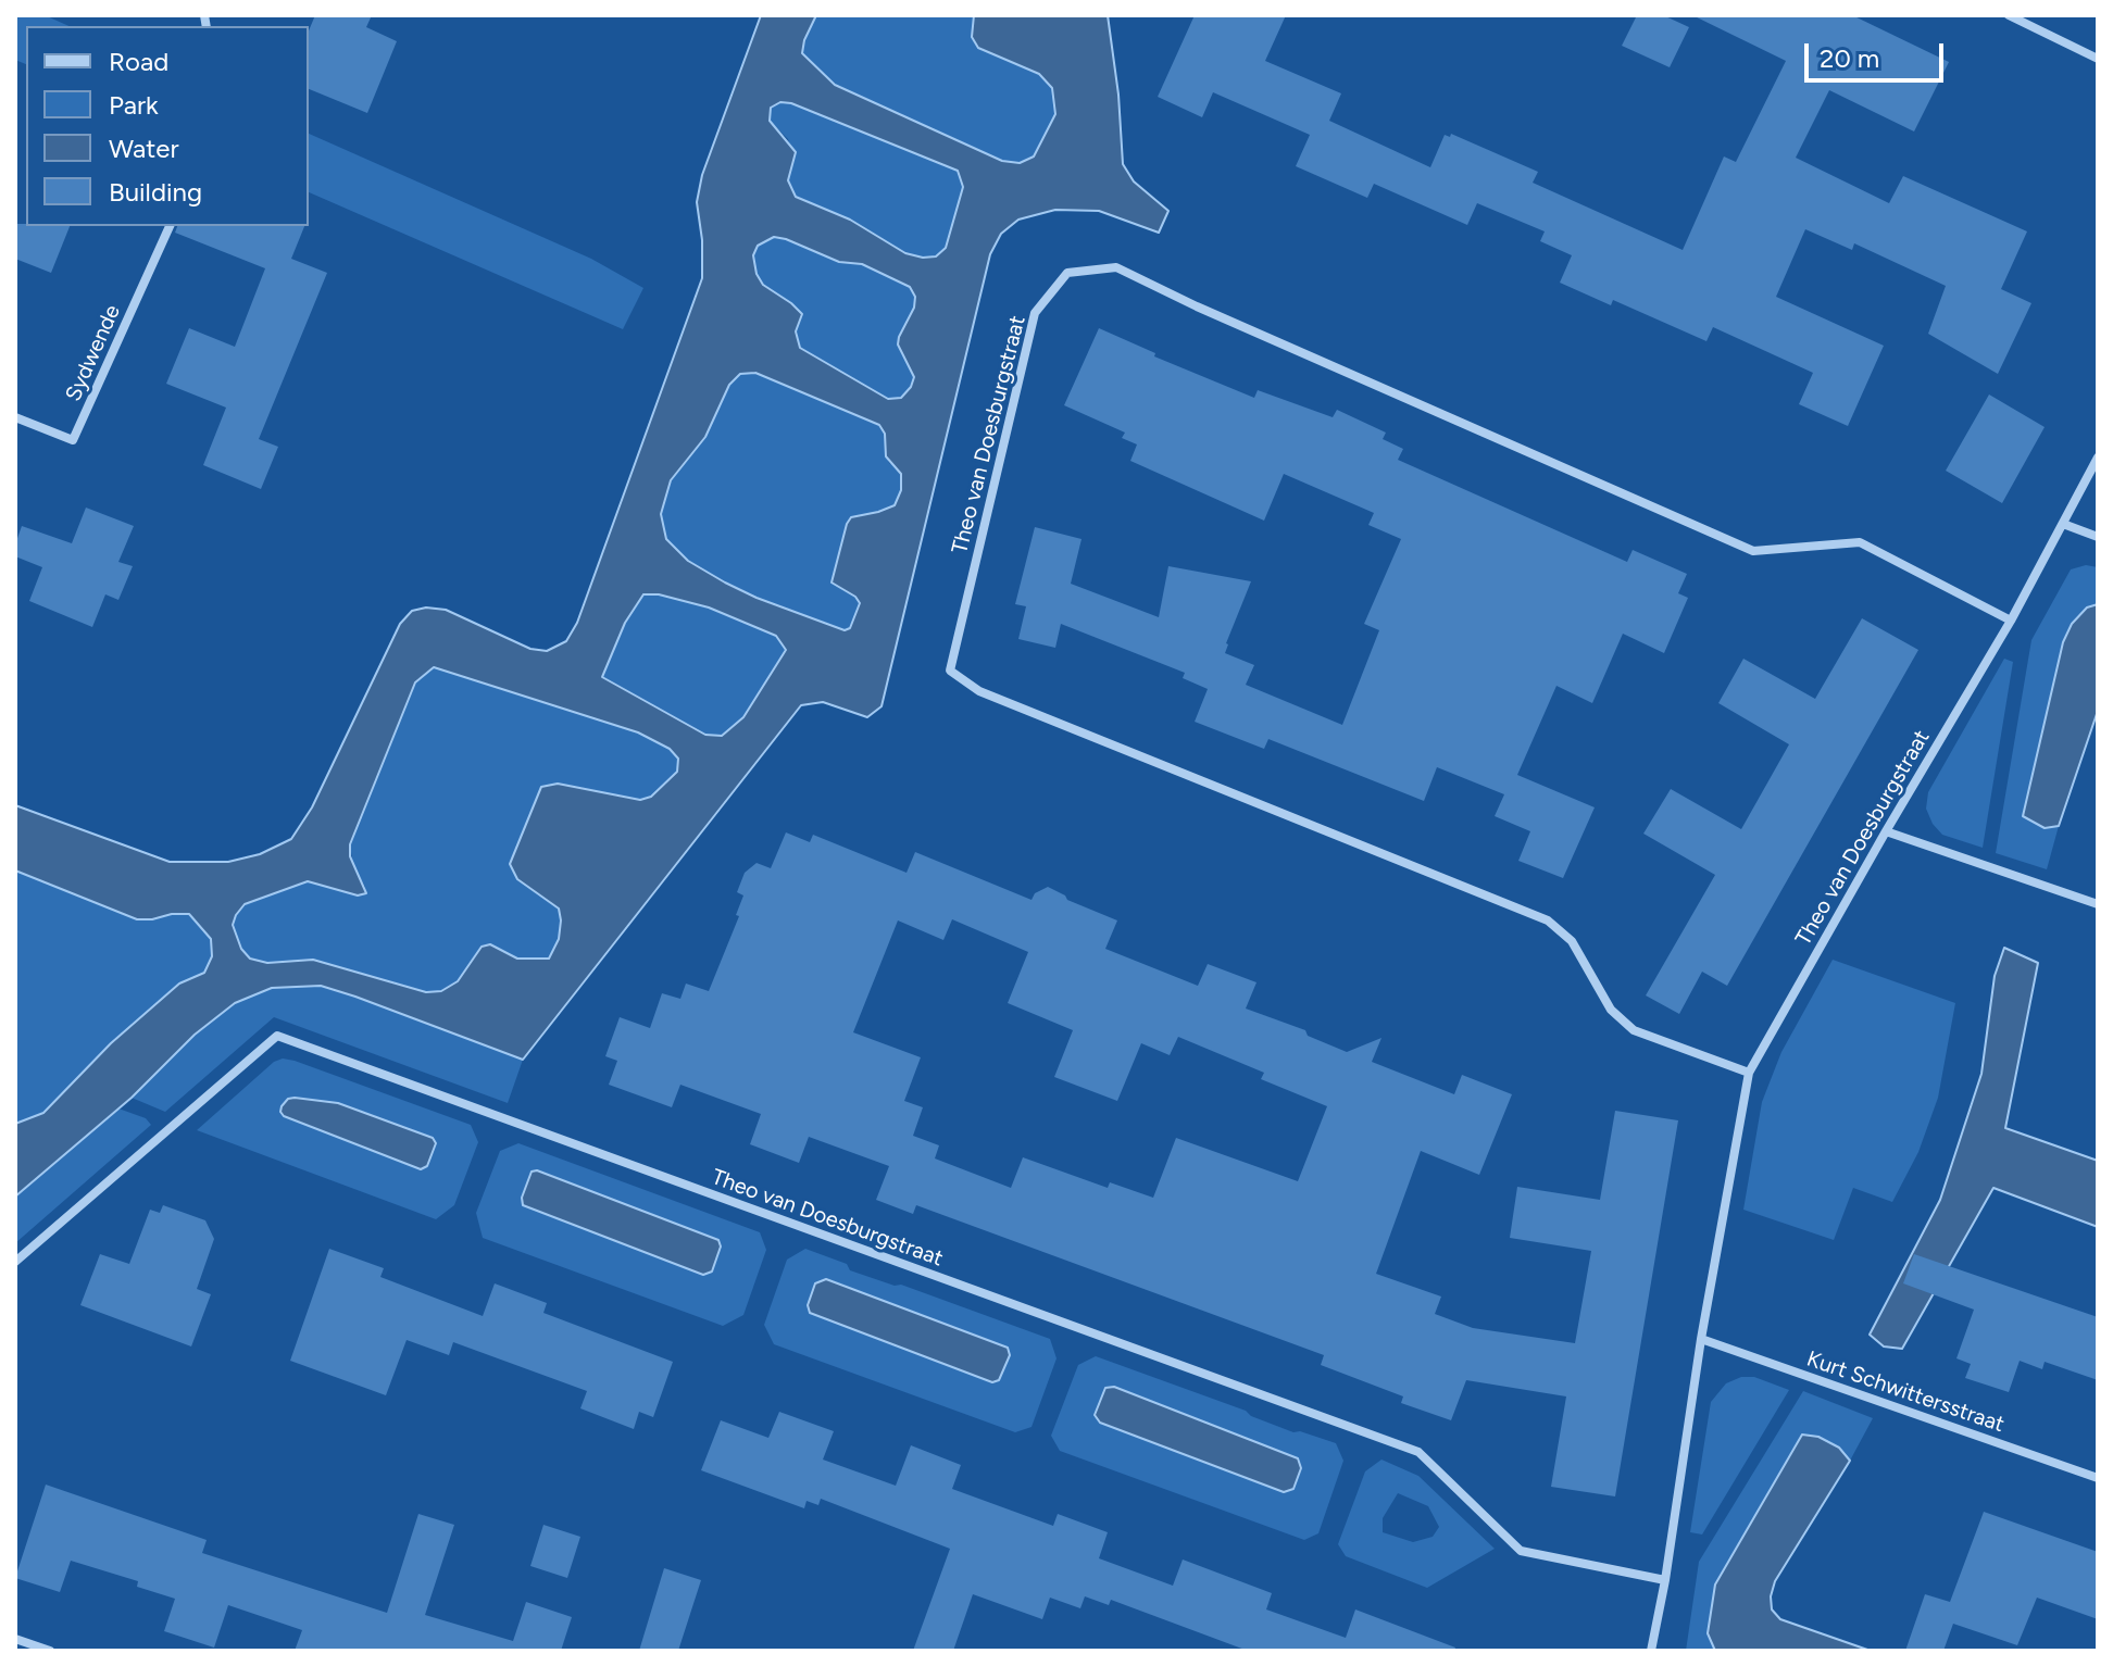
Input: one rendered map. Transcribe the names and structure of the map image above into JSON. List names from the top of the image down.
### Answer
{
  "streets": {
    "street": ["Sydwende", "Theo van Doesburgstraat", "Kurt Schwittersstraat"]
  },
  "crossings": [
    ["Theo van Doesburgstraat", "Kurt Schwittersstraat"]
  ],
  "legend": [
    "Road",
    "Park",
    "Water",
    "Building"
  ],
  "scale_bar": "20 m"
}
